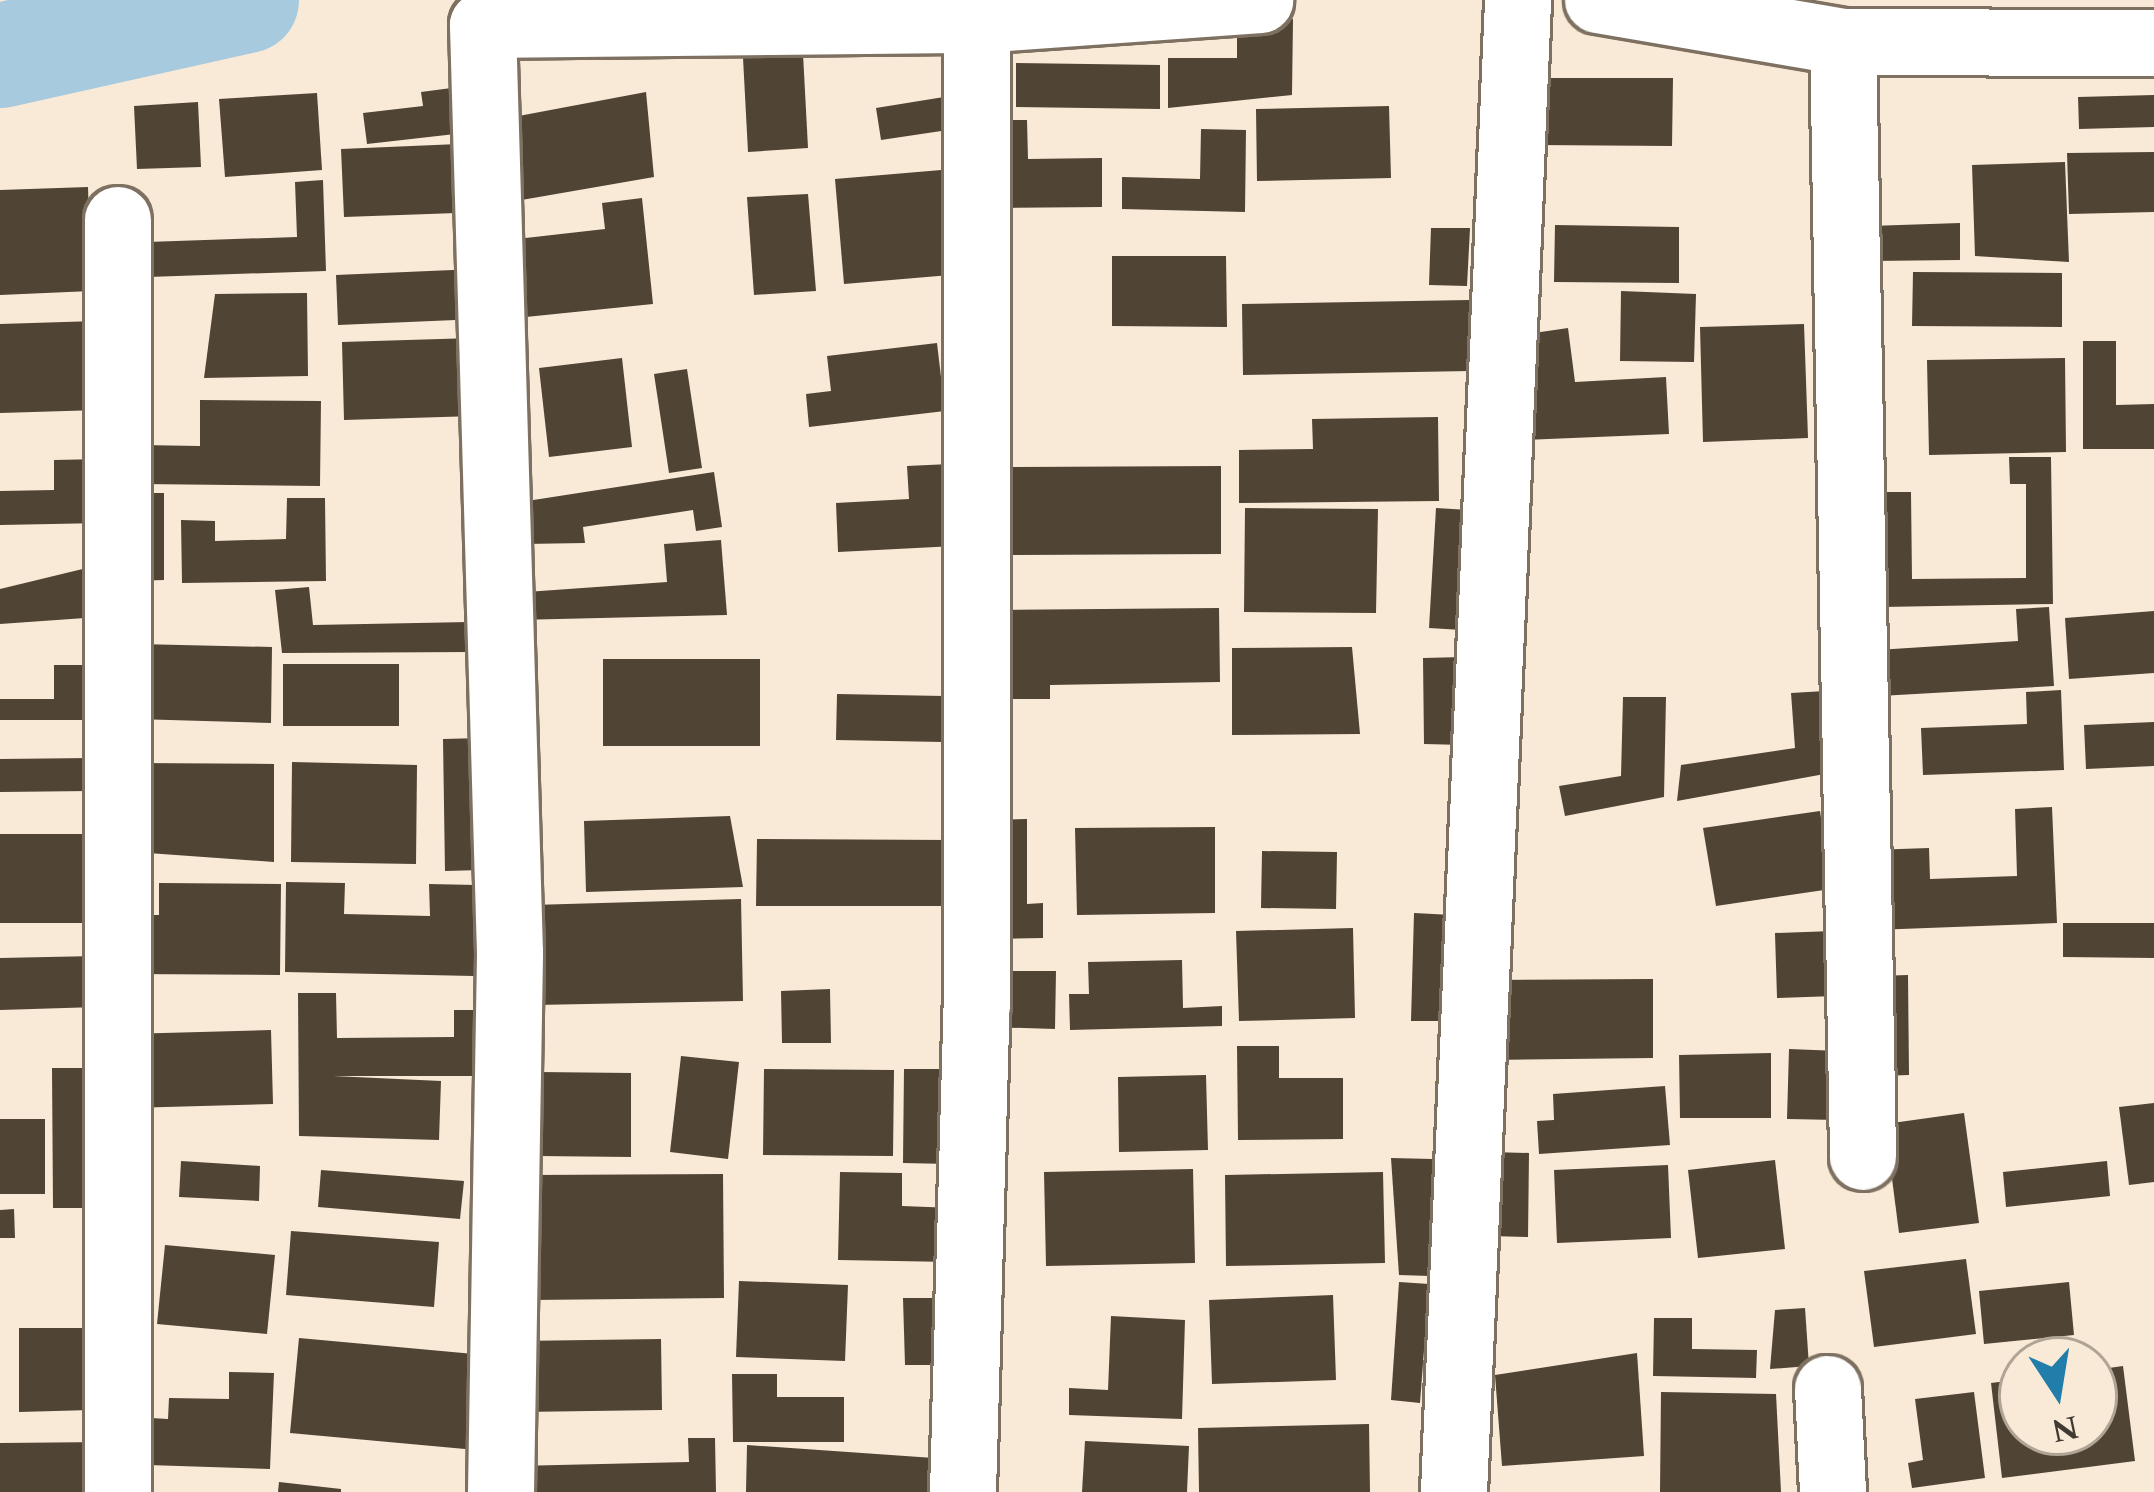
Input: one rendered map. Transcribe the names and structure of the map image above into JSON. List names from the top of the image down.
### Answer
{
  "north": "bottom"
}
